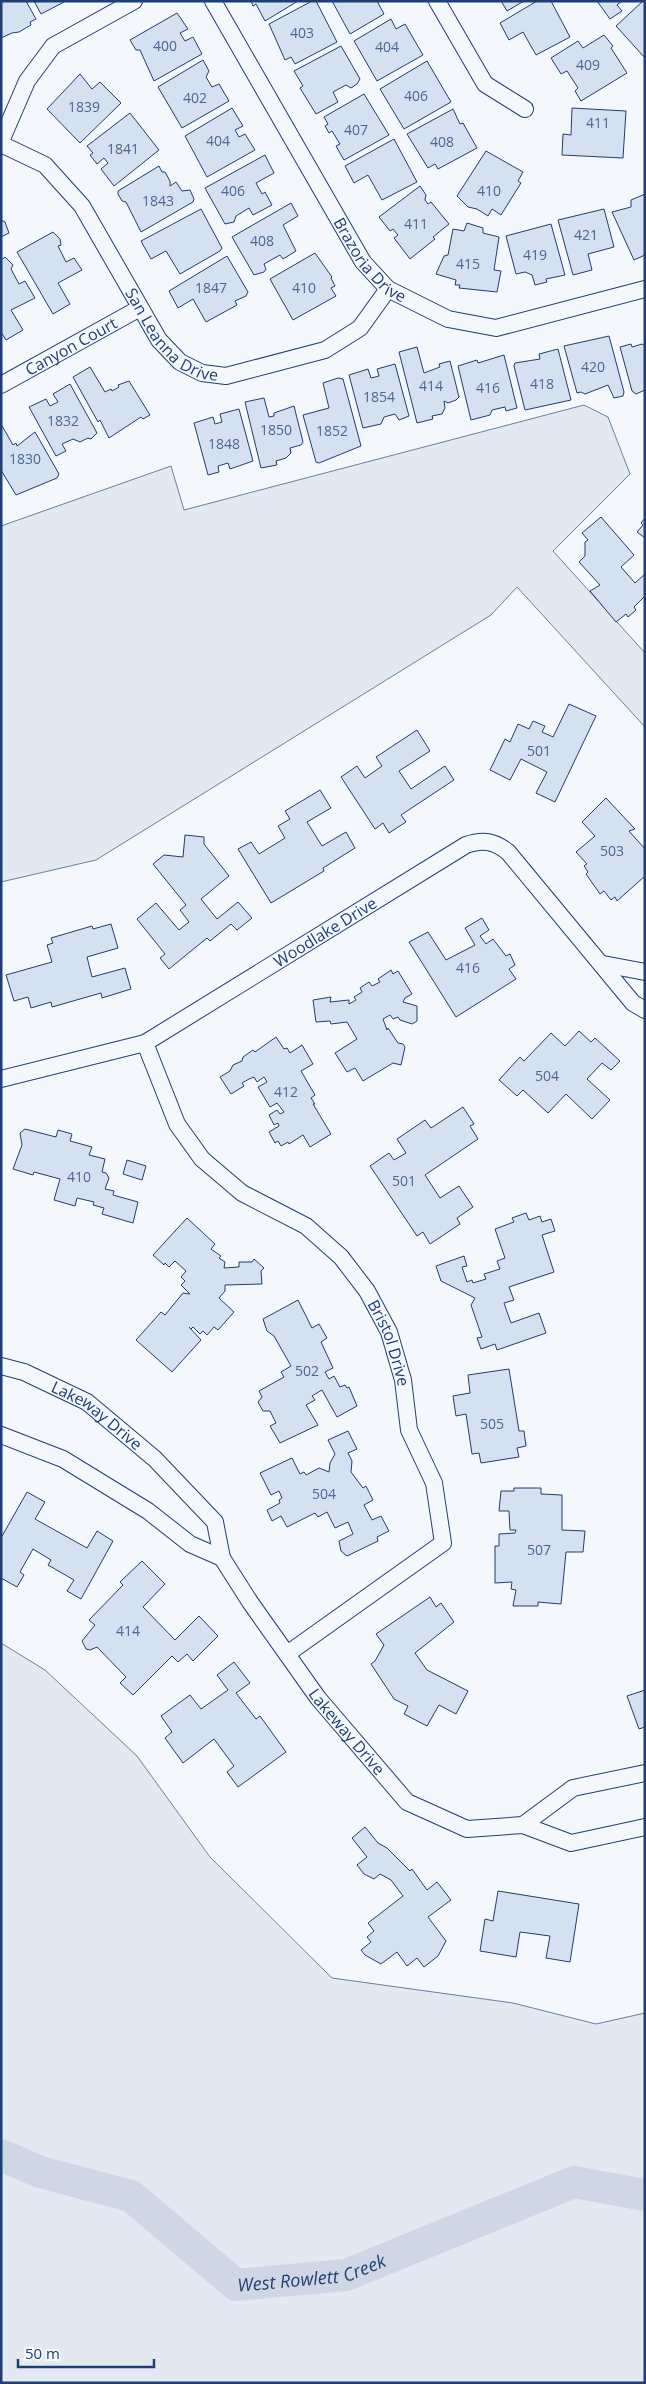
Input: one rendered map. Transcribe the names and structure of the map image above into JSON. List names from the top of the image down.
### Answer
{
  "streets": {
    "street": [
      "Brazoria Drive",
      "San Leanna Drive",
      "Canyon Court",
      "Woodlake Drive",
      "Bristol Drive",
      "Lakeway Drive"
    ]
  },
  "crossings": [
    ["Brazoria Drive", "San Leanna Drive"],
    ["San Leanna Drive", "Canyon Court"],
    ["Woodlake Drive", "Bristol Drive"],
    ["Bristol Drive", "Lakeway Drive"]
  ],
  "water": ["West Rowlett Creek"],
  "house_numbers": [
    "403",
    "400",
    "404",
    "409",
    "406",
    "402",
    "1839",
    "411",
    "407",
    "404",
    "408",
    "1841",
    "406",
    "410",
    "1843",
    "411",
    "421",
    "408",
    "419",
    "415",
    "1847",
    "410",
    "420",
    "418",
    "414",
    "416",
    "1854",
    "1832",
    "1850",
    "1852",
    "1848",
    "1830",
    "501",
    "503",
    "416",
    "504",
    "412",
    "410",
    "501",
    "502",
    "505",
    "504",
    "507",
    "414"
  ],
  "scale_bar": "50 m"
}
